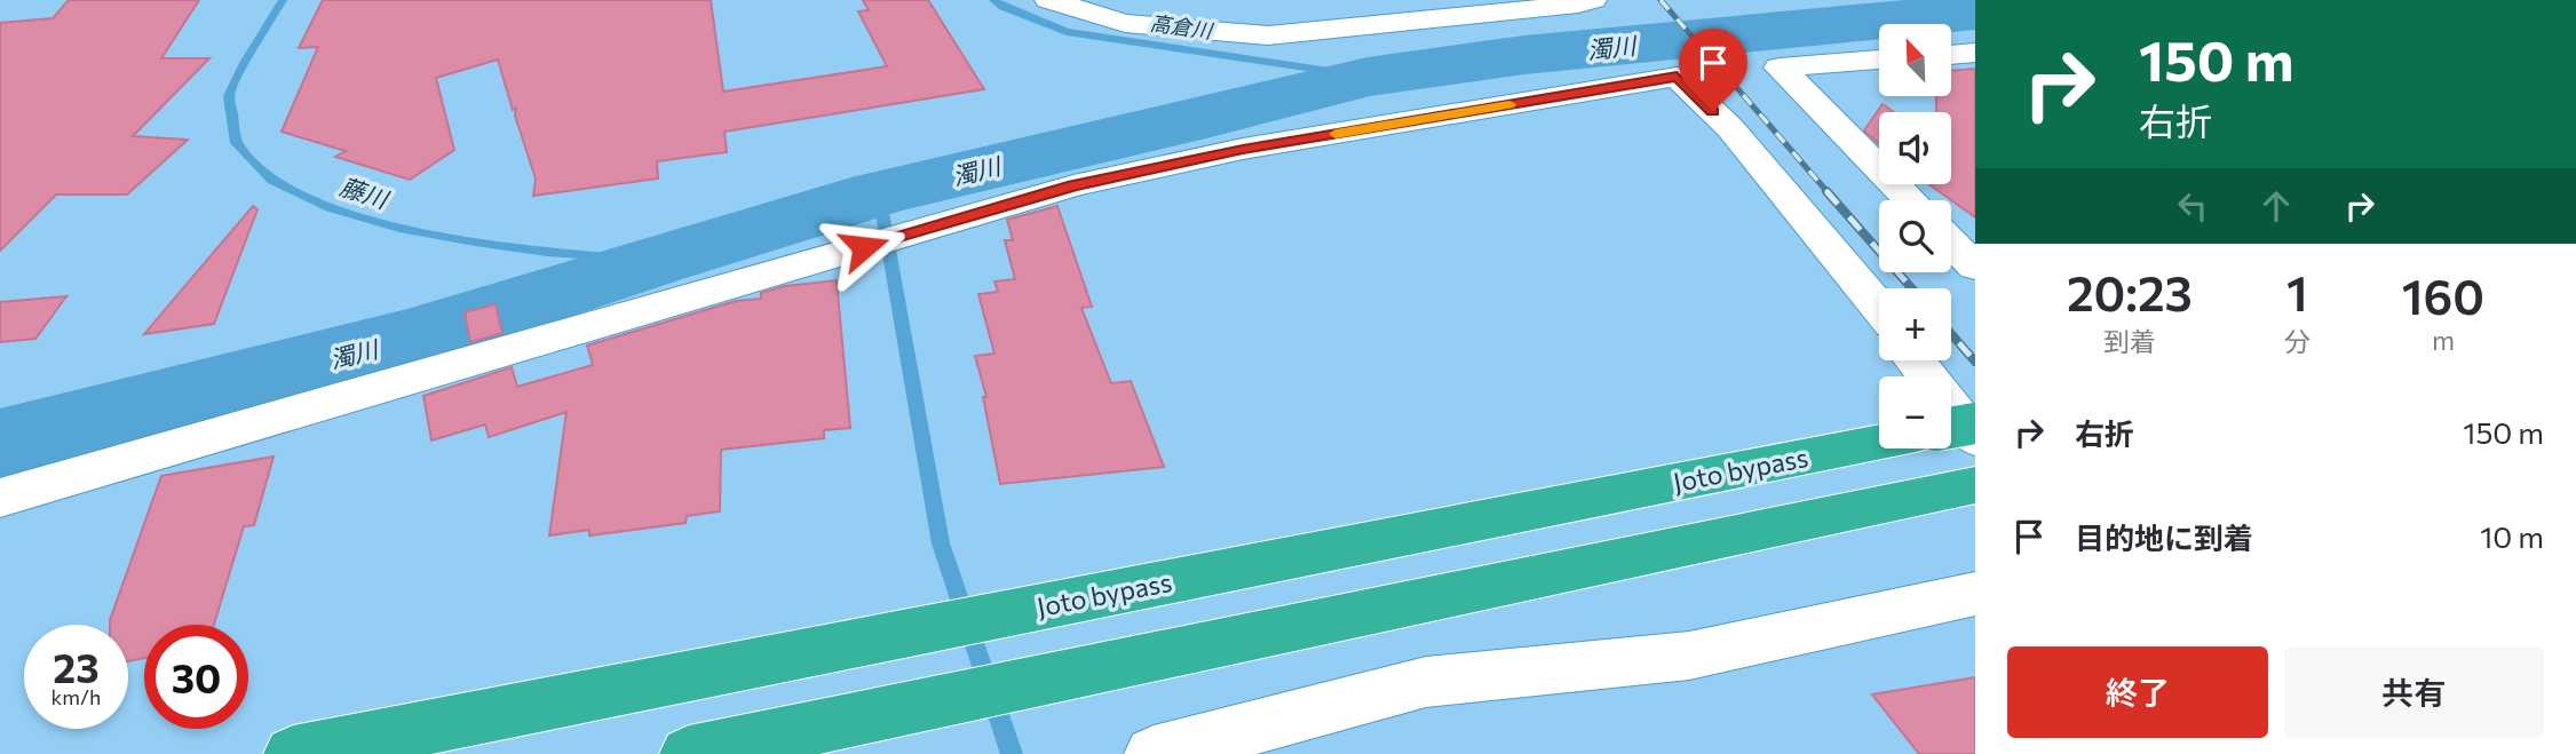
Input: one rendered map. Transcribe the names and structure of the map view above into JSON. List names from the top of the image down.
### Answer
{
  "streets": {
    "highway": ["Joto bypass"]
  },
  "water": ["高倉川", "濁川", "藤川"],
  "north": "top left",
  "page": {
    "turn": ["150 m", "右折"],
    "map_buttons": ["+", "−"],
    "eta": [
      "20:23",
      "到着",
      "1",
      "分",
      "160",
      "m"
    ],
    "list": [
      {
        "name": "右折",
        "value": "150 m"
      },
      {
        "name": "目的地に到着",
        "value": "10 m"
      }
    ],
    "speed": "23 km/h",
    "limit": "30",
    "buttons": ["終了", "共有"]
  }
}
